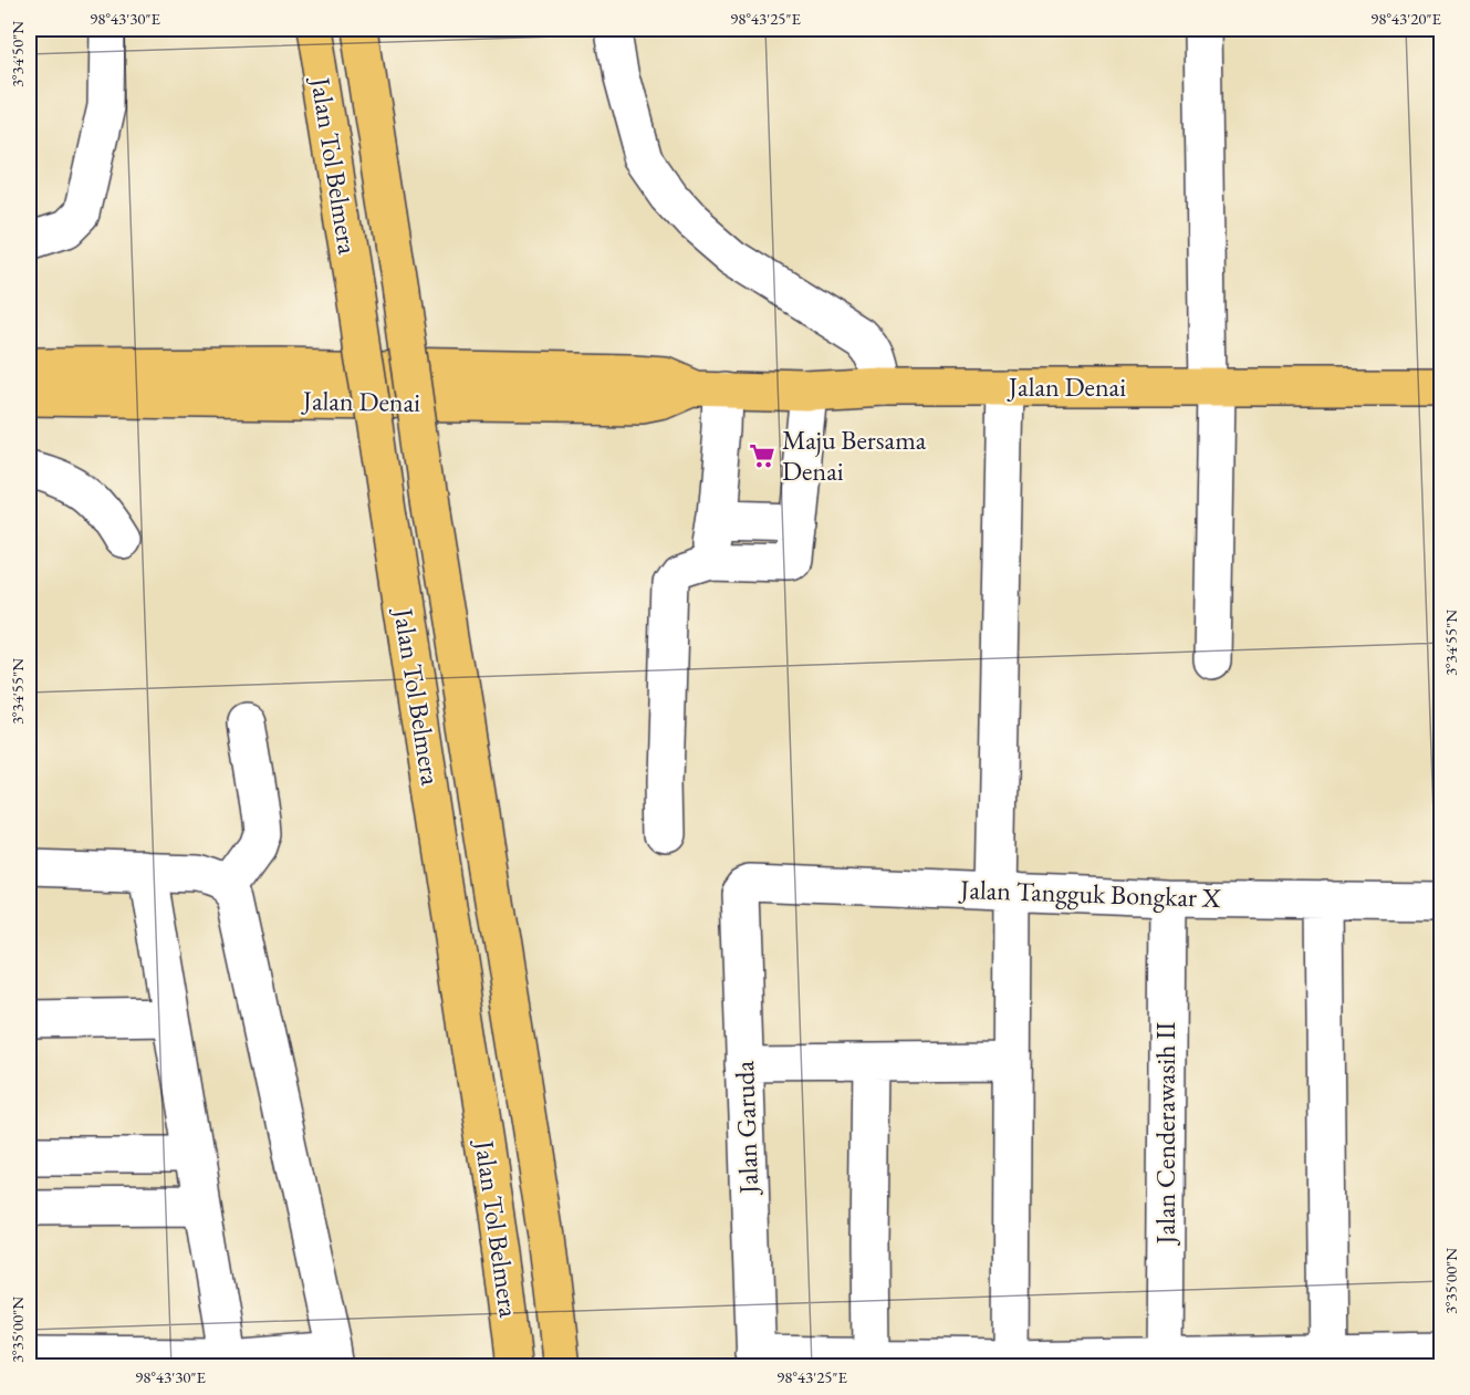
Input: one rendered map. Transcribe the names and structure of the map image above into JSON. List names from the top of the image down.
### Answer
{
  "streets": {
    "main road": ["Jalan Tol Belmera", "Jalan Denai"],
    "street": ["Jalan Tangguk Bongkar X", "Jalan Garuda", "Jalan Cenderawasih II"]
  },
  "crossings": [
    ["Jalan Tangguk Bongkar X", "Jalan Garuda"],
    ["Jalan Tangguk Bongkar X", "Jalan Cenderawasih II"]
  ],
  "places": {
    "supermarket": ["Maju Bersama Denai"]
  },
  "coordinates": [
    "98°43'30\"E",
    "98°43'25\"E",
    "98°43'20\"E",
    "3°34'50\"N",
    "3°34'55\"N",
    "3°35'00\"N"
  ]
}
